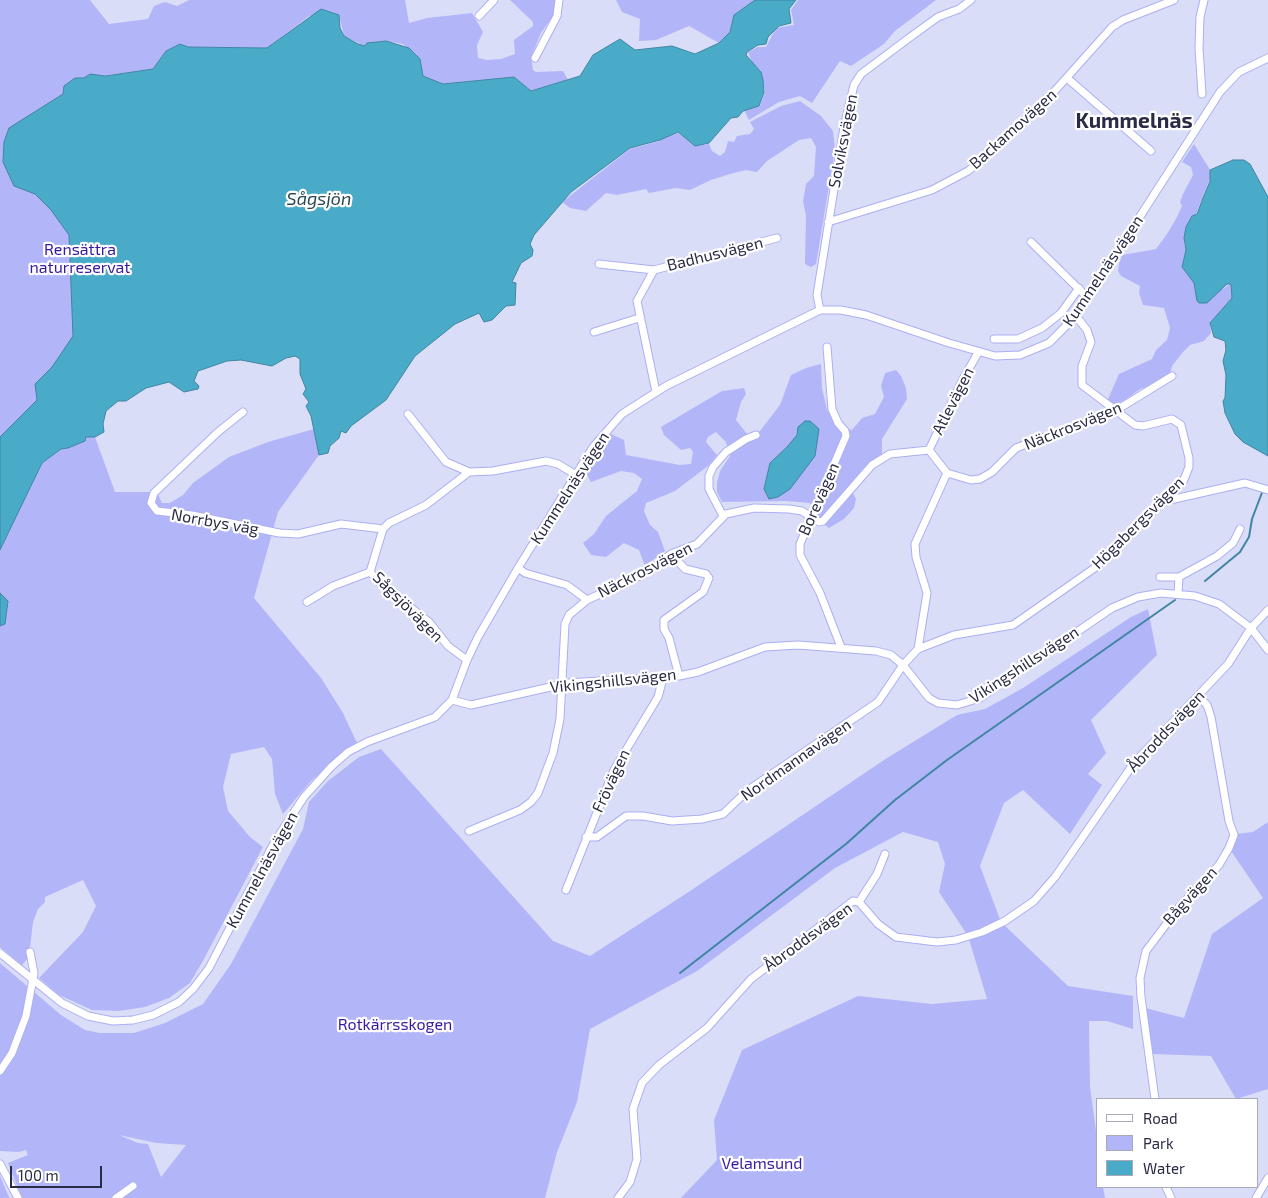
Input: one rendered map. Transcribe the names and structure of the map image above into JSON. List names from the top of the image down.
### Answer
{
  "streets": {
    "street": [
      "Backamovägen",
      "Solviksvägen",
      "Badhusvägen",
      "Kummelnäsvägen",
      "Atlevägen",
      "Näckrosvägen",
      "Borevägen",
      "Norrbys väg",
      "Högabergsvägen",
      "Sågsjövägen",
      "Vikingshillsvägen",
      "Åbroddsvägen",
      "Nordmannavägen",
      "Frövägen",
      "Bågvägen"
    ]
  },
  "crossings": [
    ["Backamovägen", "Solviksvägen"],
    ["Solviksvägen", "Kummelnäsvägen"],
    ["Badhusvägen", "Kummelnäsvägen"],
    ["Kummelnäsvägen", "Atlevägen"],
    ["Kummelnäsvägen", "Högabergsvägen"],
    ["Kummelnäsvägen", "Sågsjövägen"],
    ["Kummelnäsvägen", "Vikingshillsvägen"],
    ["Näckrosvägen", "Högabergsvägen"],
    ["Näckrosvägen", "Vikingshillsvägen"],
    ["Borevägen", "Vikingshillsvägen"],
    ["Norrbys väg", "Sågsjövägen"],
    ["Högabergsvägen", "Vikingshillsvägen"],
    ["Högabergsvägen", "Nordmannavägen"],
    ["Vikingshillsvägen", "Åbroddsvägen"],
    ["Vikingshillsvägen", "Nordmannavägen"],
    ["Vikingshillsvägen", "Frövägen"],
    ["Åbroddsvägen", "Bågvägen"],
    ["Nordmannavägen", "Frövägen"]
  ],
  "districts": ["Kummelnäs"],
  "water": ["Sågsjön"],
  "parks": ["Rensättra naturreservat", "Rotkärrsskogen", "Velamsund"],
  "legend": ["Road", "Park", "Water"],
  "scale_bar": "100 m"
}
